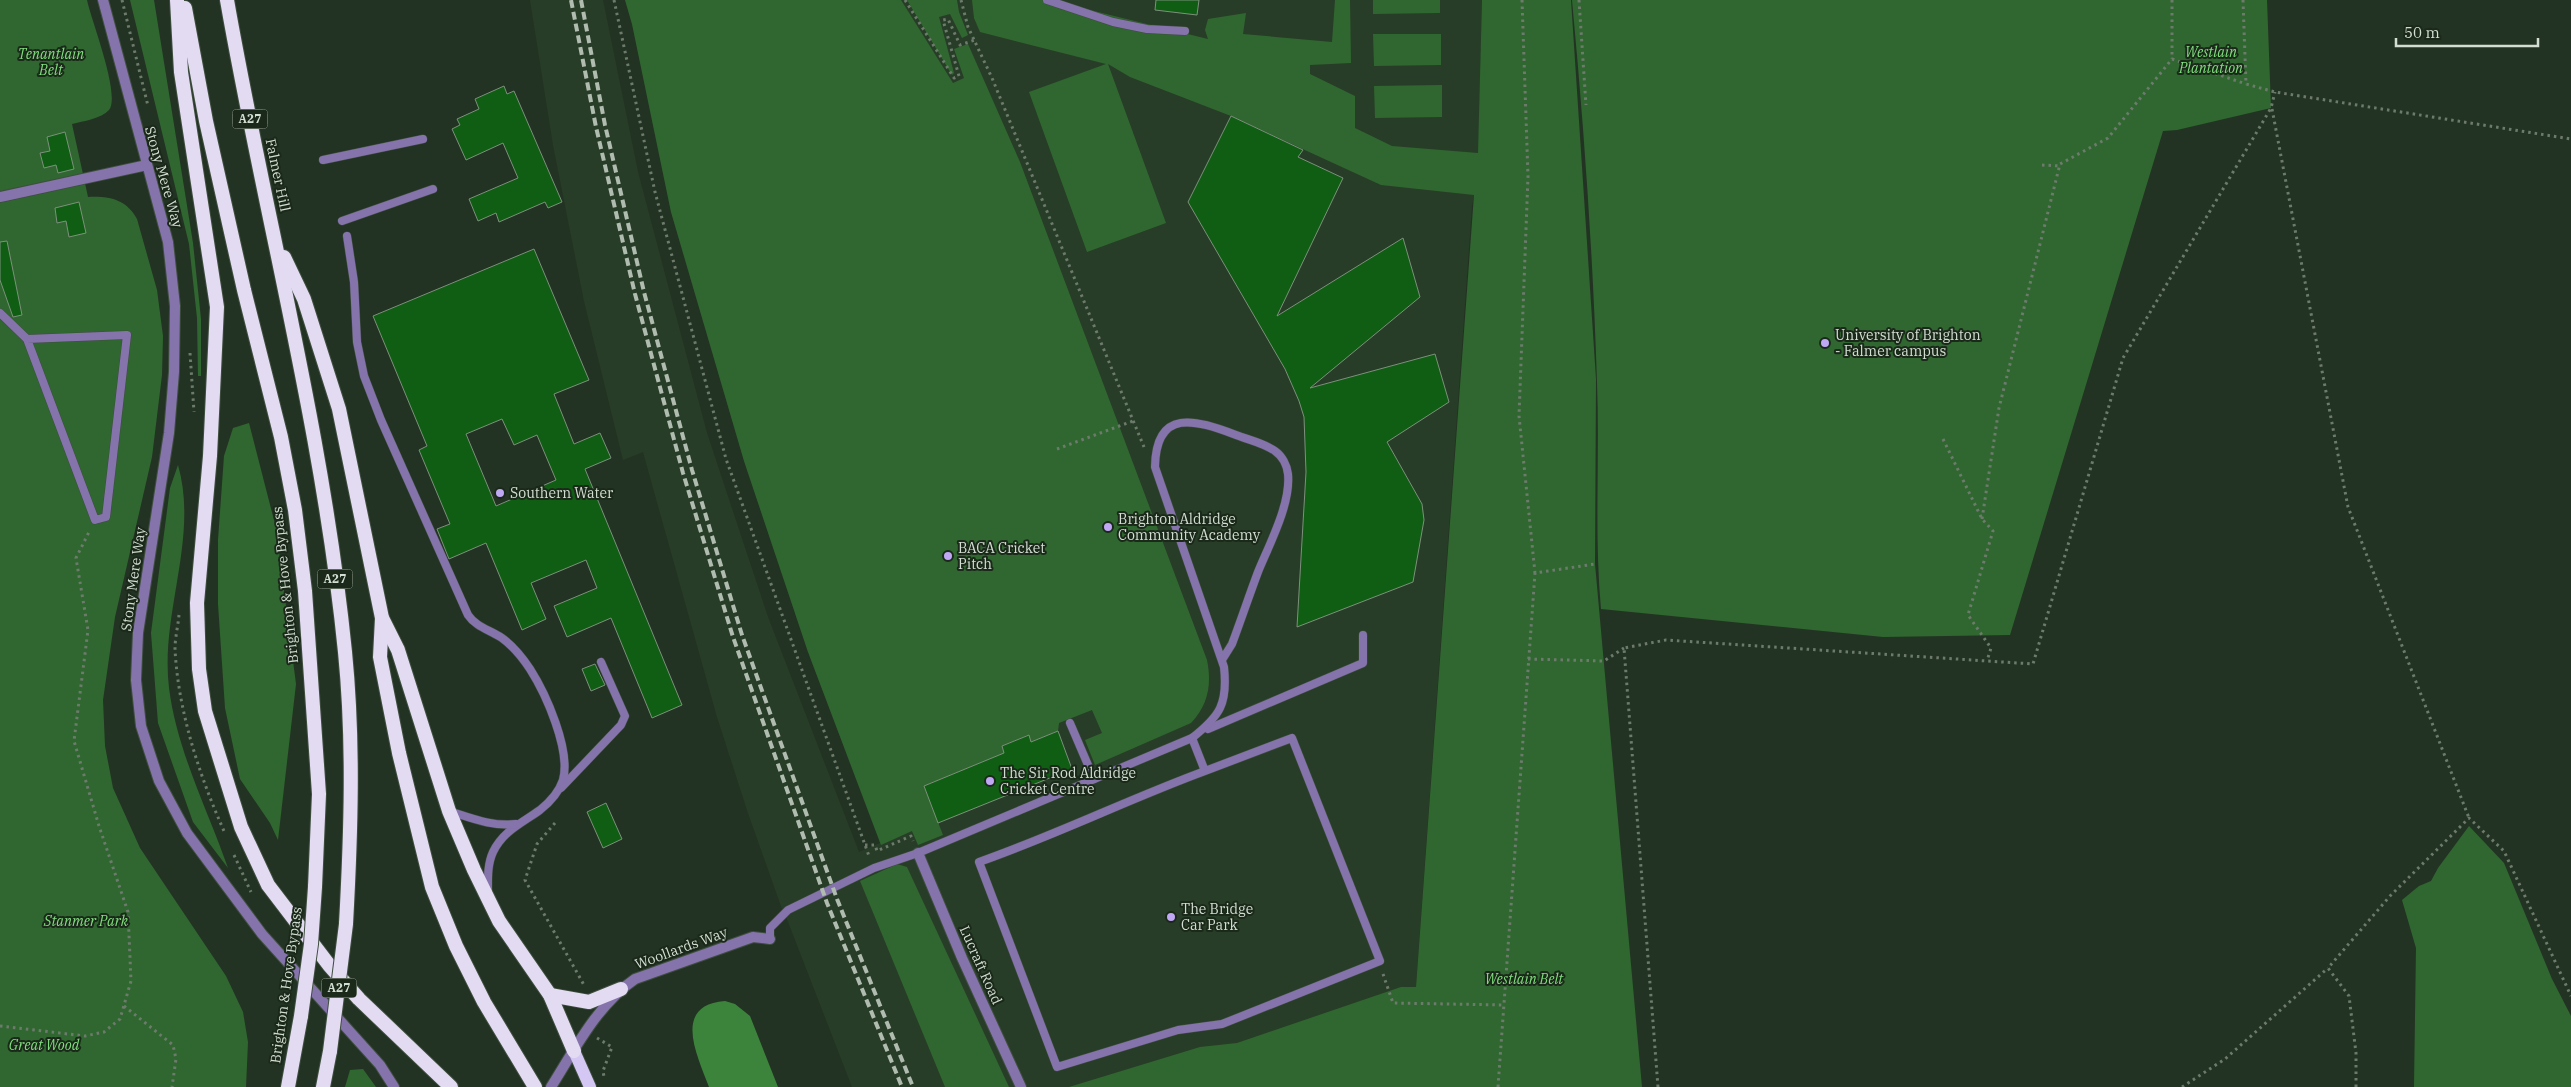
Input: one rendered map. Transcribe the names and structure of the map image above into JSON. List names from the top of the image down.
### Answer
{
  "streets": {
    "highway": ["A27", "Falmer Hill", "Brighton & Hove Bypass"],
    "street": ["Stony Mere Way", "Woollards Way", "Lucraft Road"]
  },
  "crossings": [
    ["A27", "Falmer Hill"]
  ],
  "parks": [
    "Westlain Plantation",
    "Tenantlain Belt",
    "Stanmer Park",
    "Westlain Belt",
    "Great Wood"
  ],
  "places": [
    "University of Brighton - Falmer campus",
    "Southern Water",
    "Brighton Aldridge Community Academy",
    "BACA Cricket Pitch",
    "The Sir Rod Aldridge Cricket Centre",
    "The Bridge Car Park"
  ],
  "scale_bar": "50 m"
}
